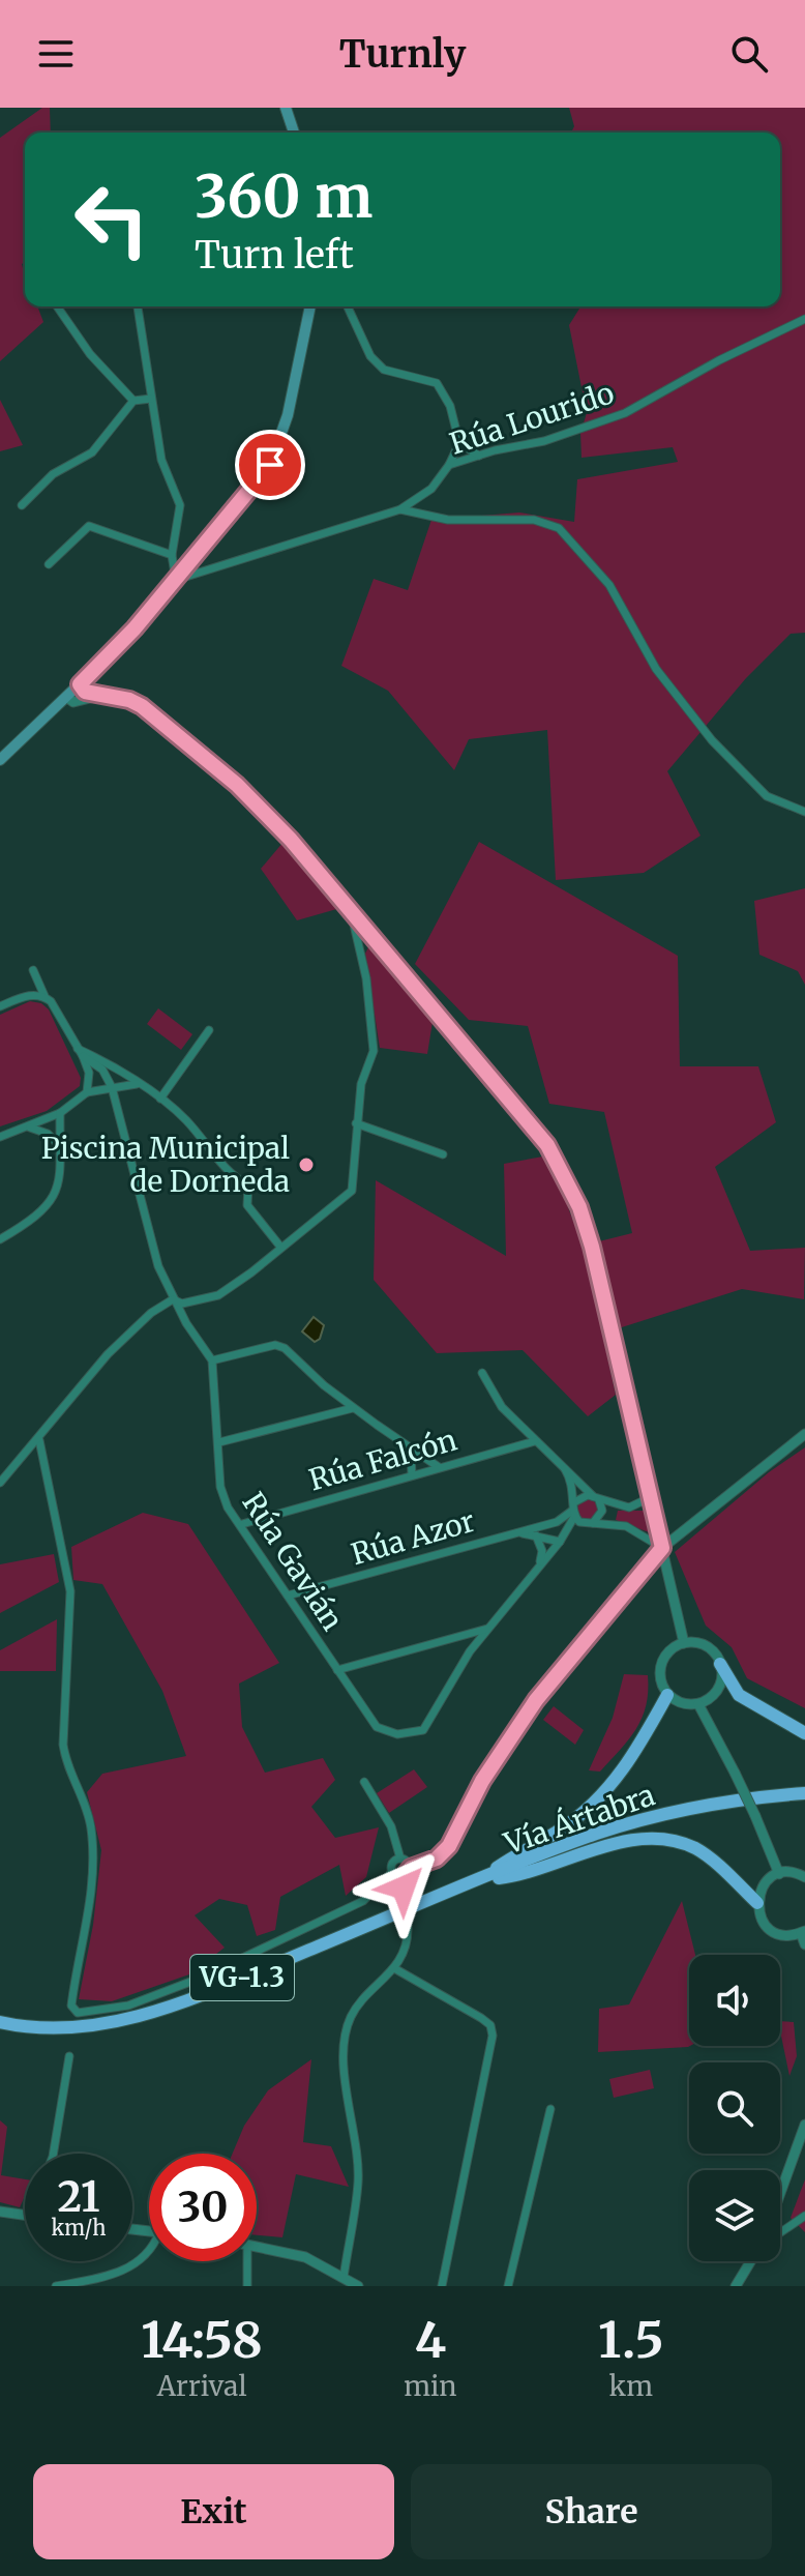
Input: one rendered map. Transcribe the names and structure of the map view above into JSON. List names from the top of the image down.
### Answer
{
  "streets": {
    "highway": ["Vía Ártabra", "VG-1.3"],
    "street": [
      "Rúa Lourido",
      "Rúa Falcón",
      "Rúa Azor",
      "Rúa Gavián"
    ]
  },
  "crossings": [
    ["Rúa Falcón", "Rúa Gavián"],
    ["Rúa Azor", "Rúa Gavián"]
  ],
  "places": ["Piscina Municipal de Dorneda"],
  "page": {
    "header": "Turnly",
    "turn": ["360 m", "Turn left"],
    "speed": "21 km/h",
    "limit": "30",
    "eta": [
      "14:58",
      "Arrival",
      "4",
      "min",
      "1.5",
      "km"
    ],
    "buttons": ["Exit", "Share"]
  }
}
